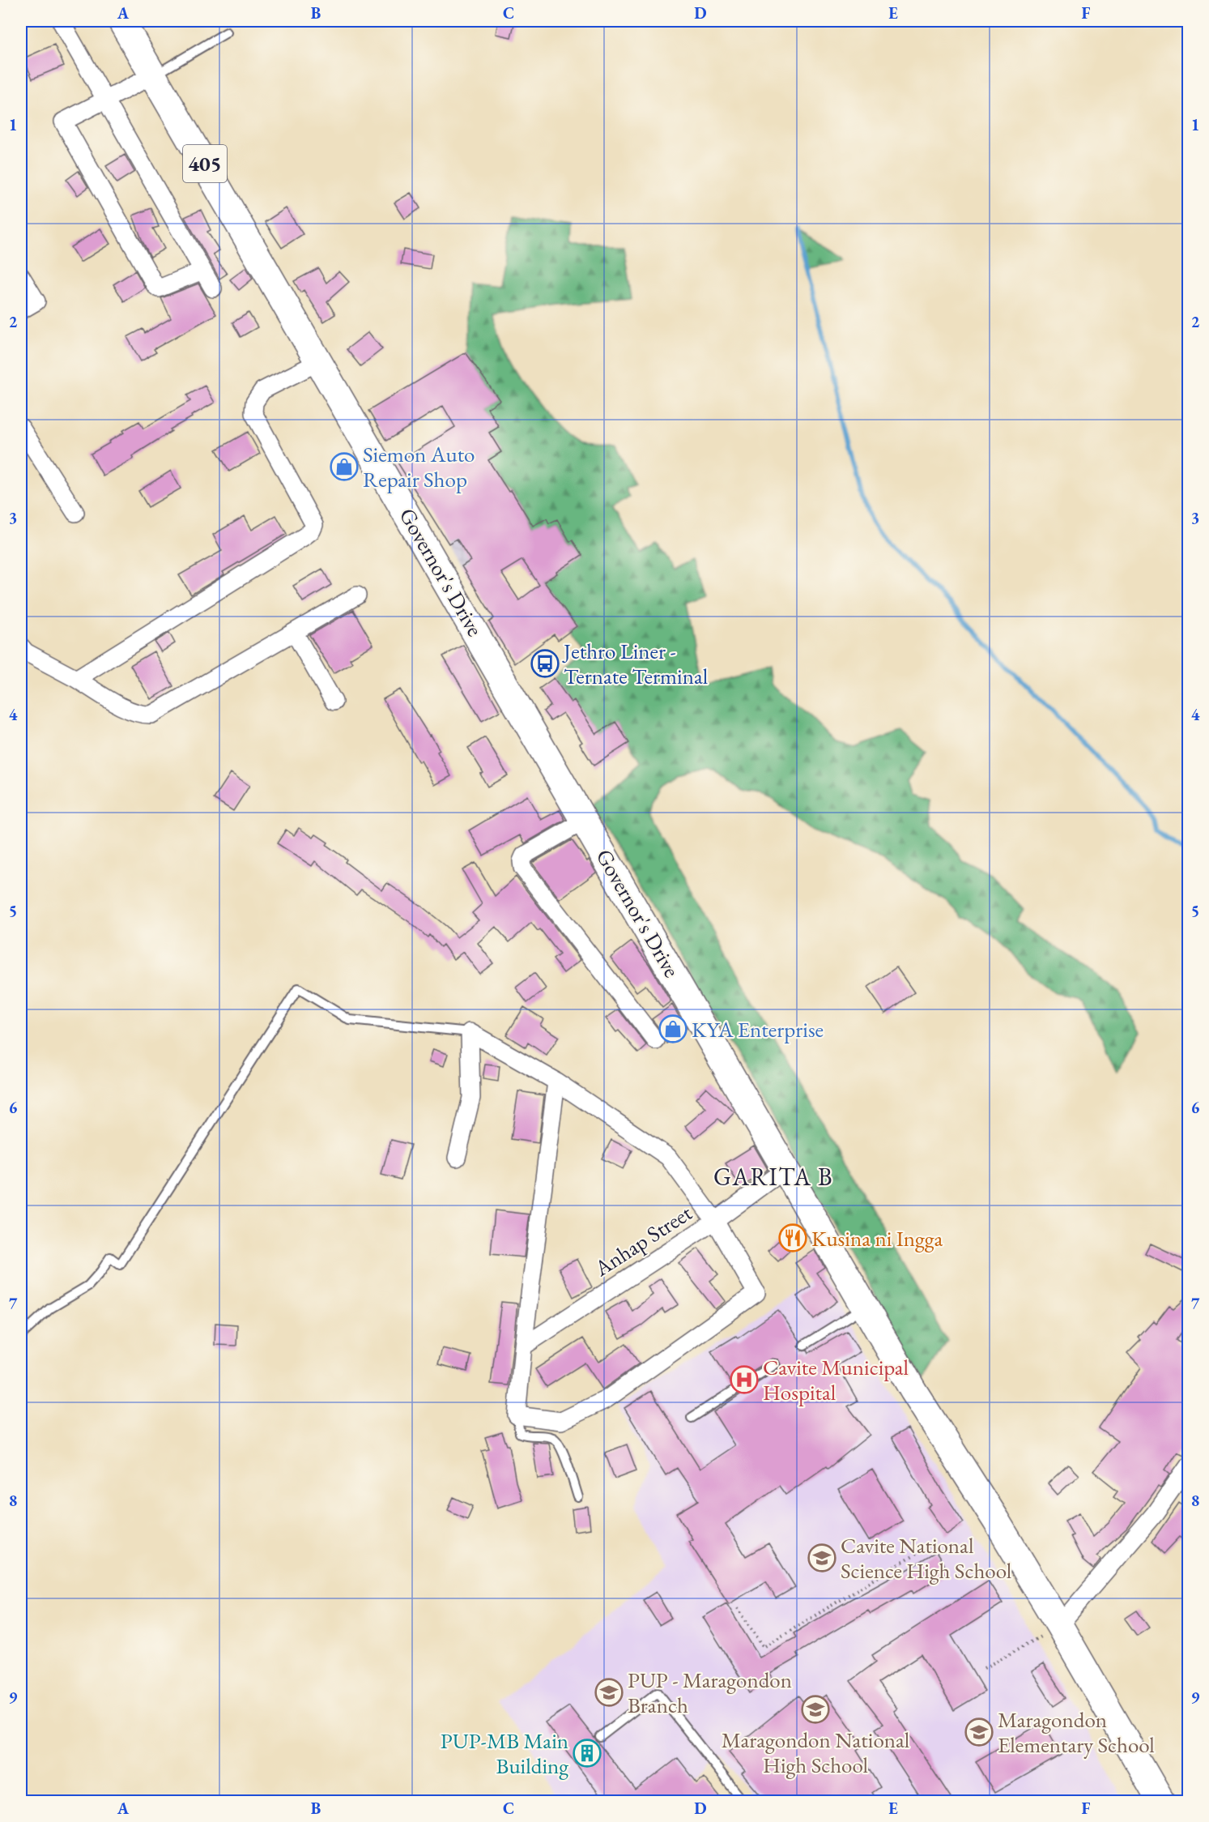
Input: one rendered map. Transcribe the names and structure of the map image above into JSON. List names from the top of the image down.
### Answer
{
  "streets": {
    "main road": ["405", "Governor's Drive"],
    "street": ["Anhap Street"]
  },
  "crossings": [
    ["Governor's Drive", "Anhap Street"]
  ],
  "districts": ["GARITA B"],
  "places": {
    "shop": ["Siemon Auto Repair Shop", "KYA Enterprise"],
    "bus stop": ["Jethro Liner - Ternate Terminal"],
    "restaurant": ["Kusina ni Ingga"],
    "hospital": ["Cavite Municipal Hospital"],
    "school or university": [
      "Cavite National Science High School",
      "PUP - Maragondon Branch",
      "Maragondon National High School",
      "Maragondon Elementary School"
    ],
    "building": ["PUP-MB Main Building"]
  },
  "grid": {
    "columns": [
      "A",
      "B",
      "C",
      "D",
      "E",
      "F"
    ],
    "rows": [
      "1",
      "2",
      "3",
      "4",
      "5",
      "6",
      "7",
      "8",
      "9"
    ]
  }
}
